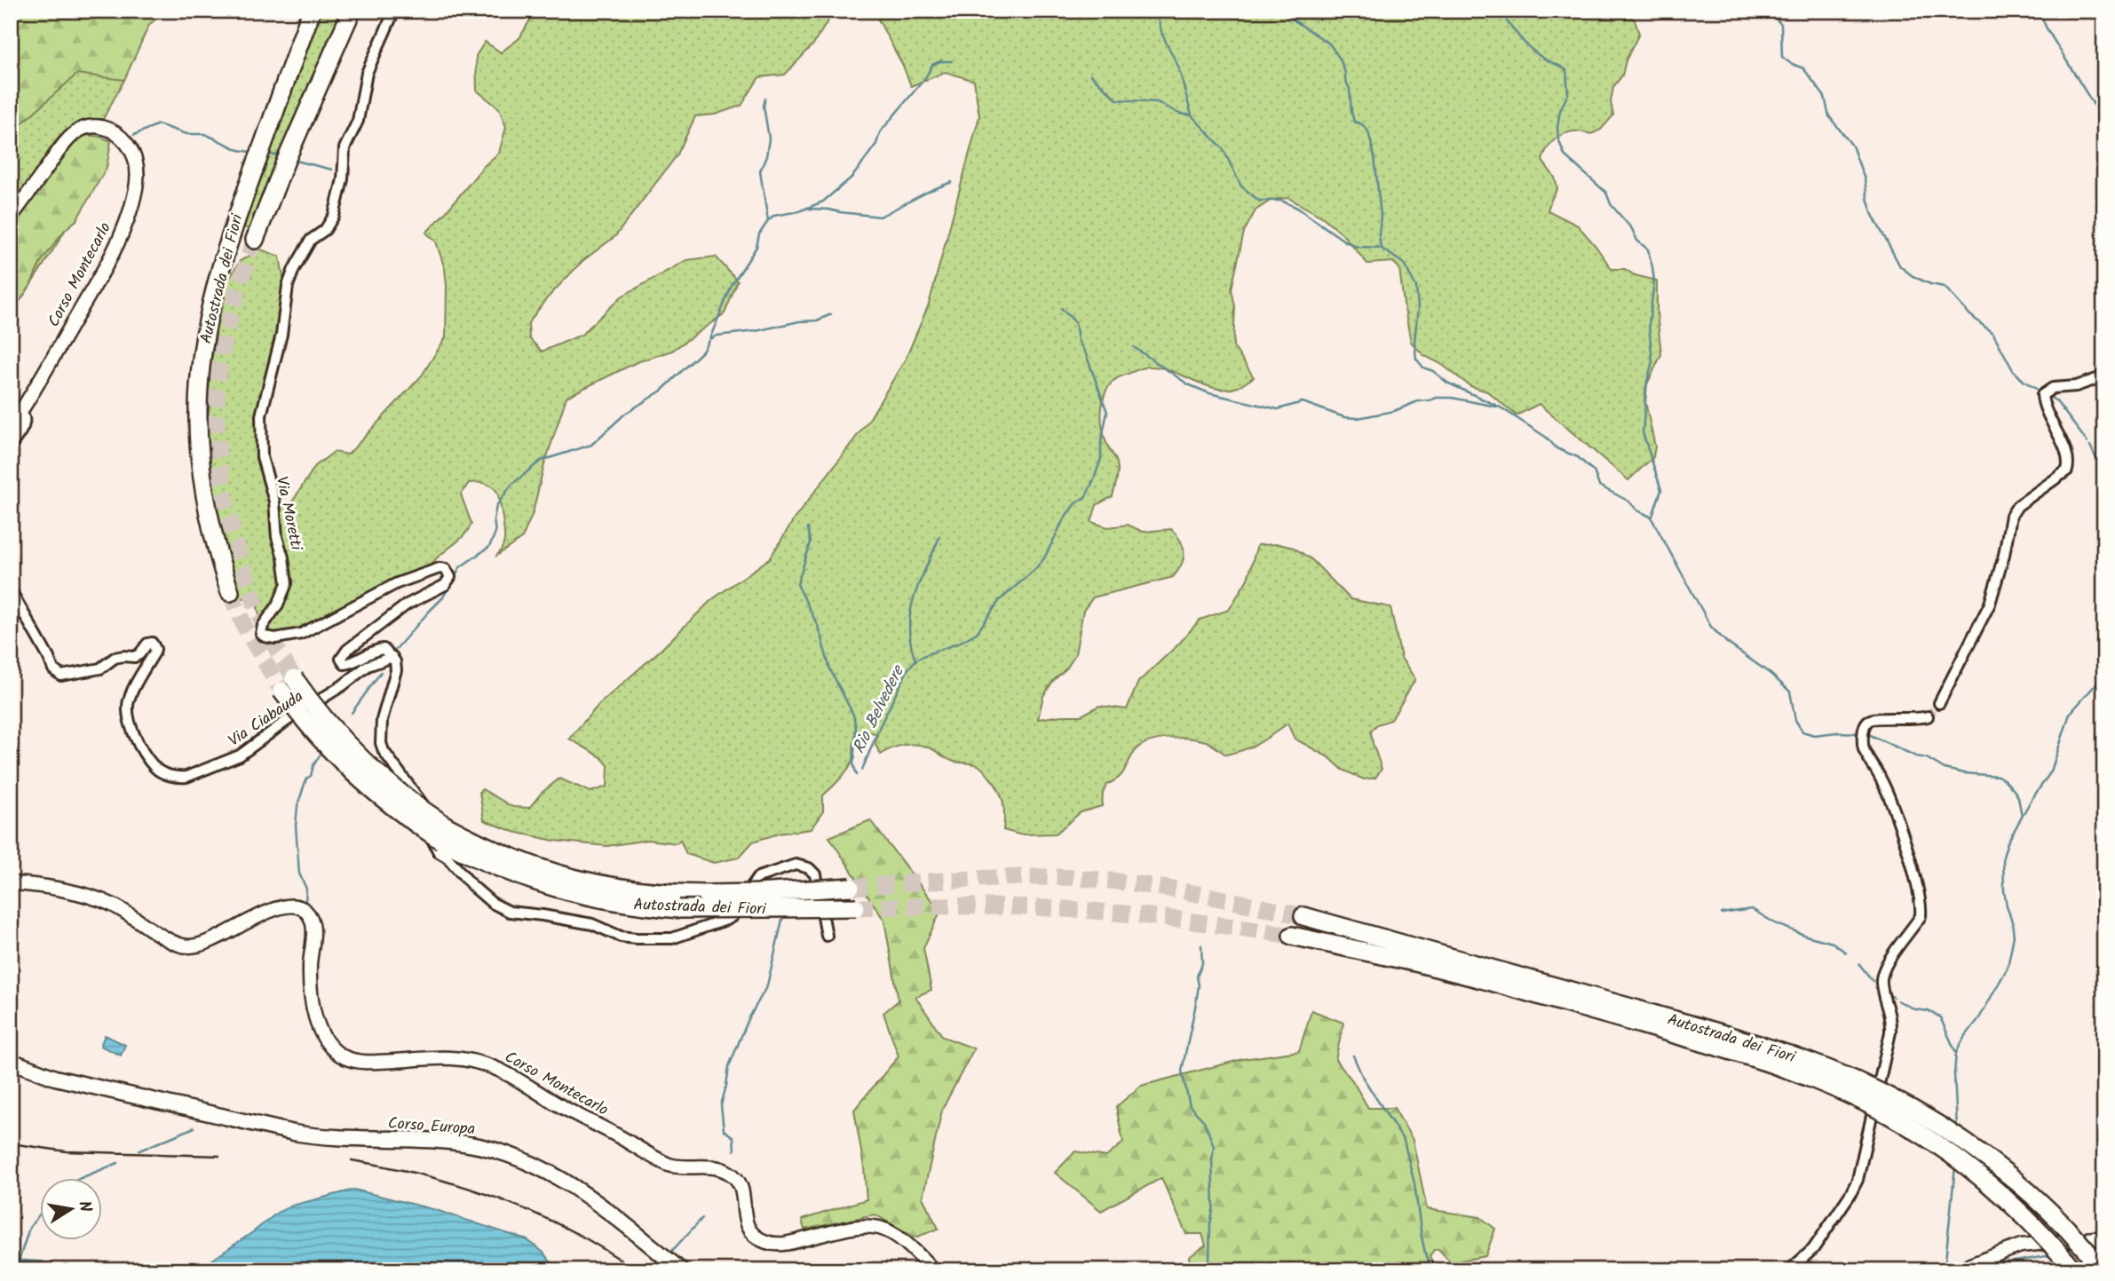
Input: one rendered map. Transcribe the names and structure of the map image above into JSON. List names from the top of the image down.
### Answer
{
  "streets": {
    "highway": ["Autostrada dei Fiori"],
    "main road": ["Corso Montecarlo", "Corso Europa"],
    "street": ["Via Moretti", "Via Ciabauda"]
  },
  "crossings": [
    ["Via Moretti", "Via Ciabauda"]
  ],
  "water": ["Rio Belvedere"],
  "north": "right"
}
